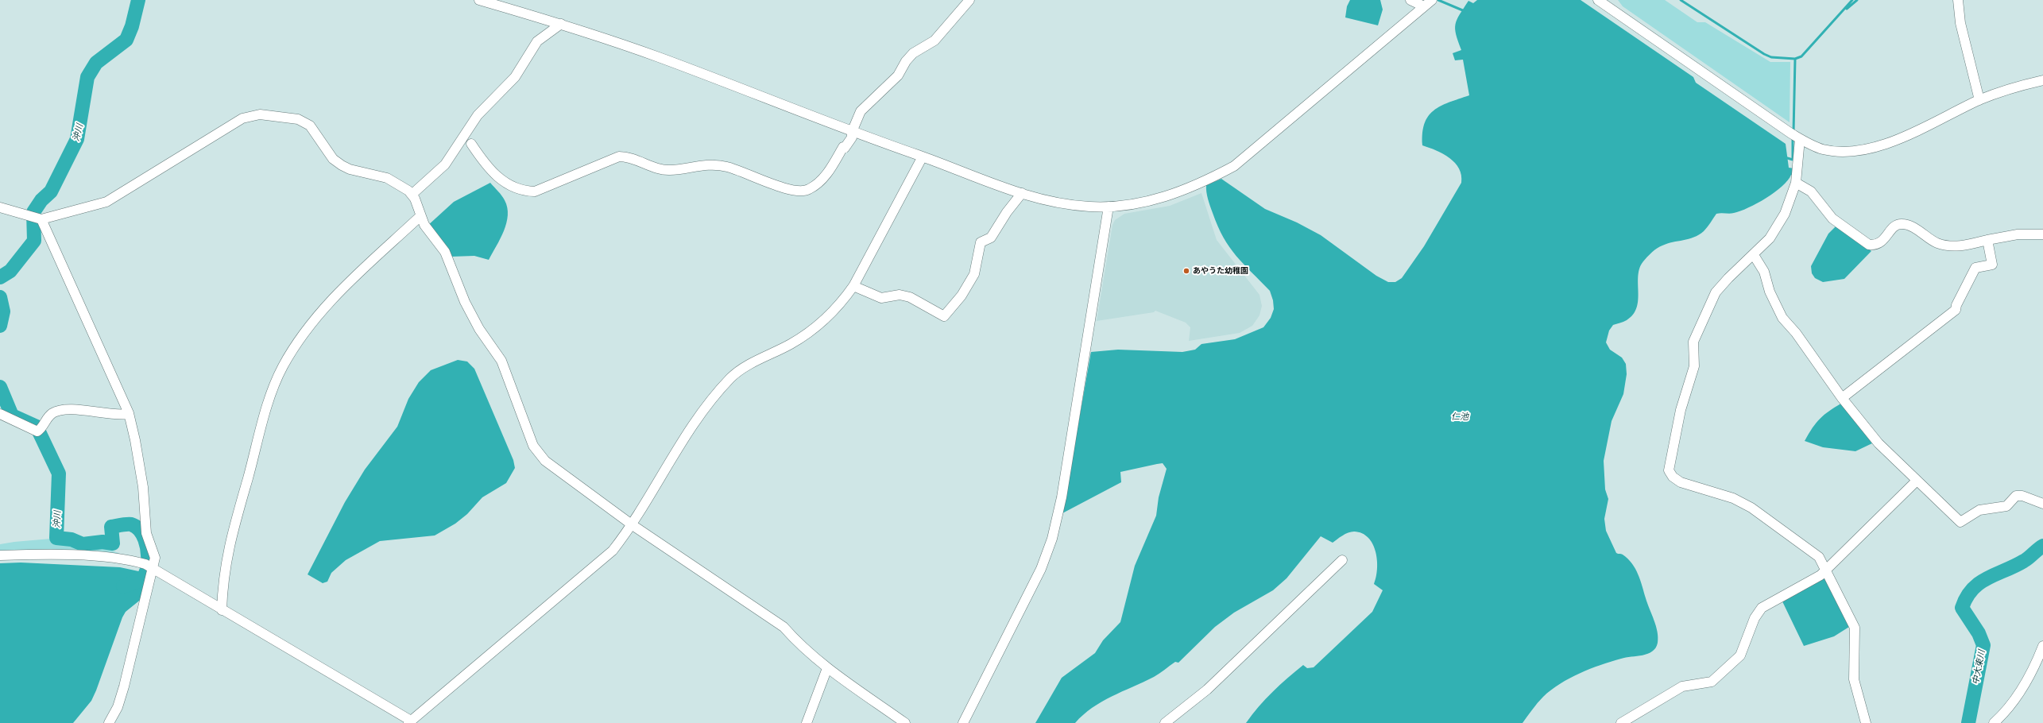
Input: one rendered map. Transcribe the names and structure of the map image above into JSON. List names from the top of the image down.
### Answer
{
  "water": ["沖川", "仁池", "中大束川"],
  "places": ["あやうた幼稚園"]
}
